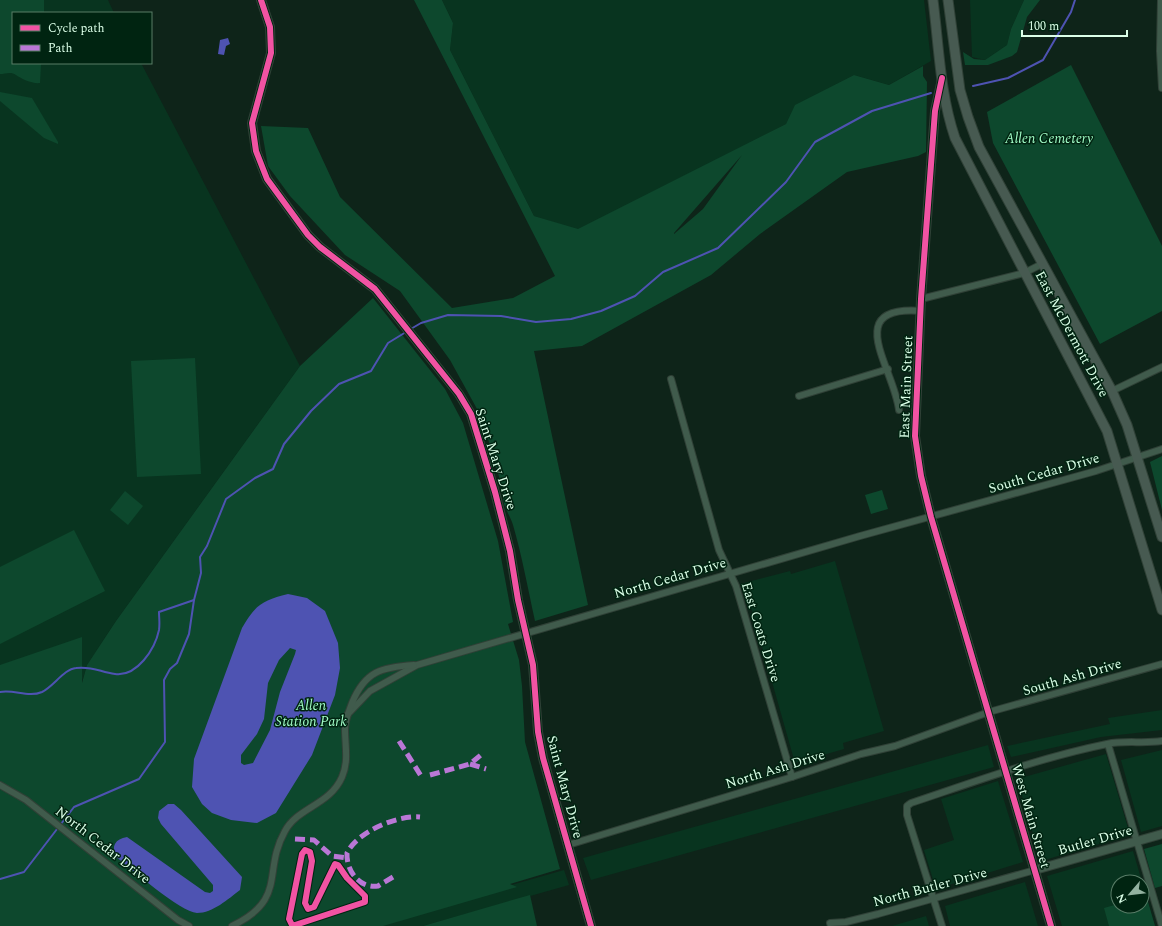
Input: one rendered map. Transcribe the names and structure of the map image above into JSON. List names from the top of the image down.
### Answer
{
  "streets": {
    "main road": ["East McDermott Drive", "East Main Street"],
    "street": [
      "Saint Mary Drive",
      "South Cedar Drive",
      "North Cedar Drive",
      "East Coats Drive",
      "South Ash Drive",
      "North Ash Drive",
      "West Main Street",
      "Butler Drive",
      "North Butler Drive"
    ]
  },
  "crossings": [
    ["East McDermott Drive", "East Main Street"],
    ["East McDermott Drive", "South Cedar Drive"],
    ["East Main Street", "South Cedar Drive"],
    ["East Main Street", "North Cedar Drive"],
    ["East Main Street", "South Ash Drive"],
    ["East Main Street", "North Ash Drive"],
    ["East Main Street", "West Main Street"],
    ["Saint Mary Drive", "North Cedar Drive"],
    ["Saint Mary Drive", "North Ash Drive"],
    ["South Cedar Drive", "North Cedar Drive"],
    ["North Cedar Drive", "East Coats Drive"],
    ["East Coats Drive", "North Ash Drive"],
    ["South Ash Drive", "North Ash Drive"],
    ["South Ash Drive", "West Main Street"],
    ["North Ash Drive", "West Main Street"],
    ["West Main Street", "Butler Drive"],
    ["West Main Street", "North Butler Drive"],
    ["Butler Drive", "North Butler Drive"]
  ],
  "parks": ["Allen Cemetery", "Allen Station Park"],
  "legend": ["Cycle path", "Path"],
  "scale_bar": "100 m",
  "north": "bottom left"
}
